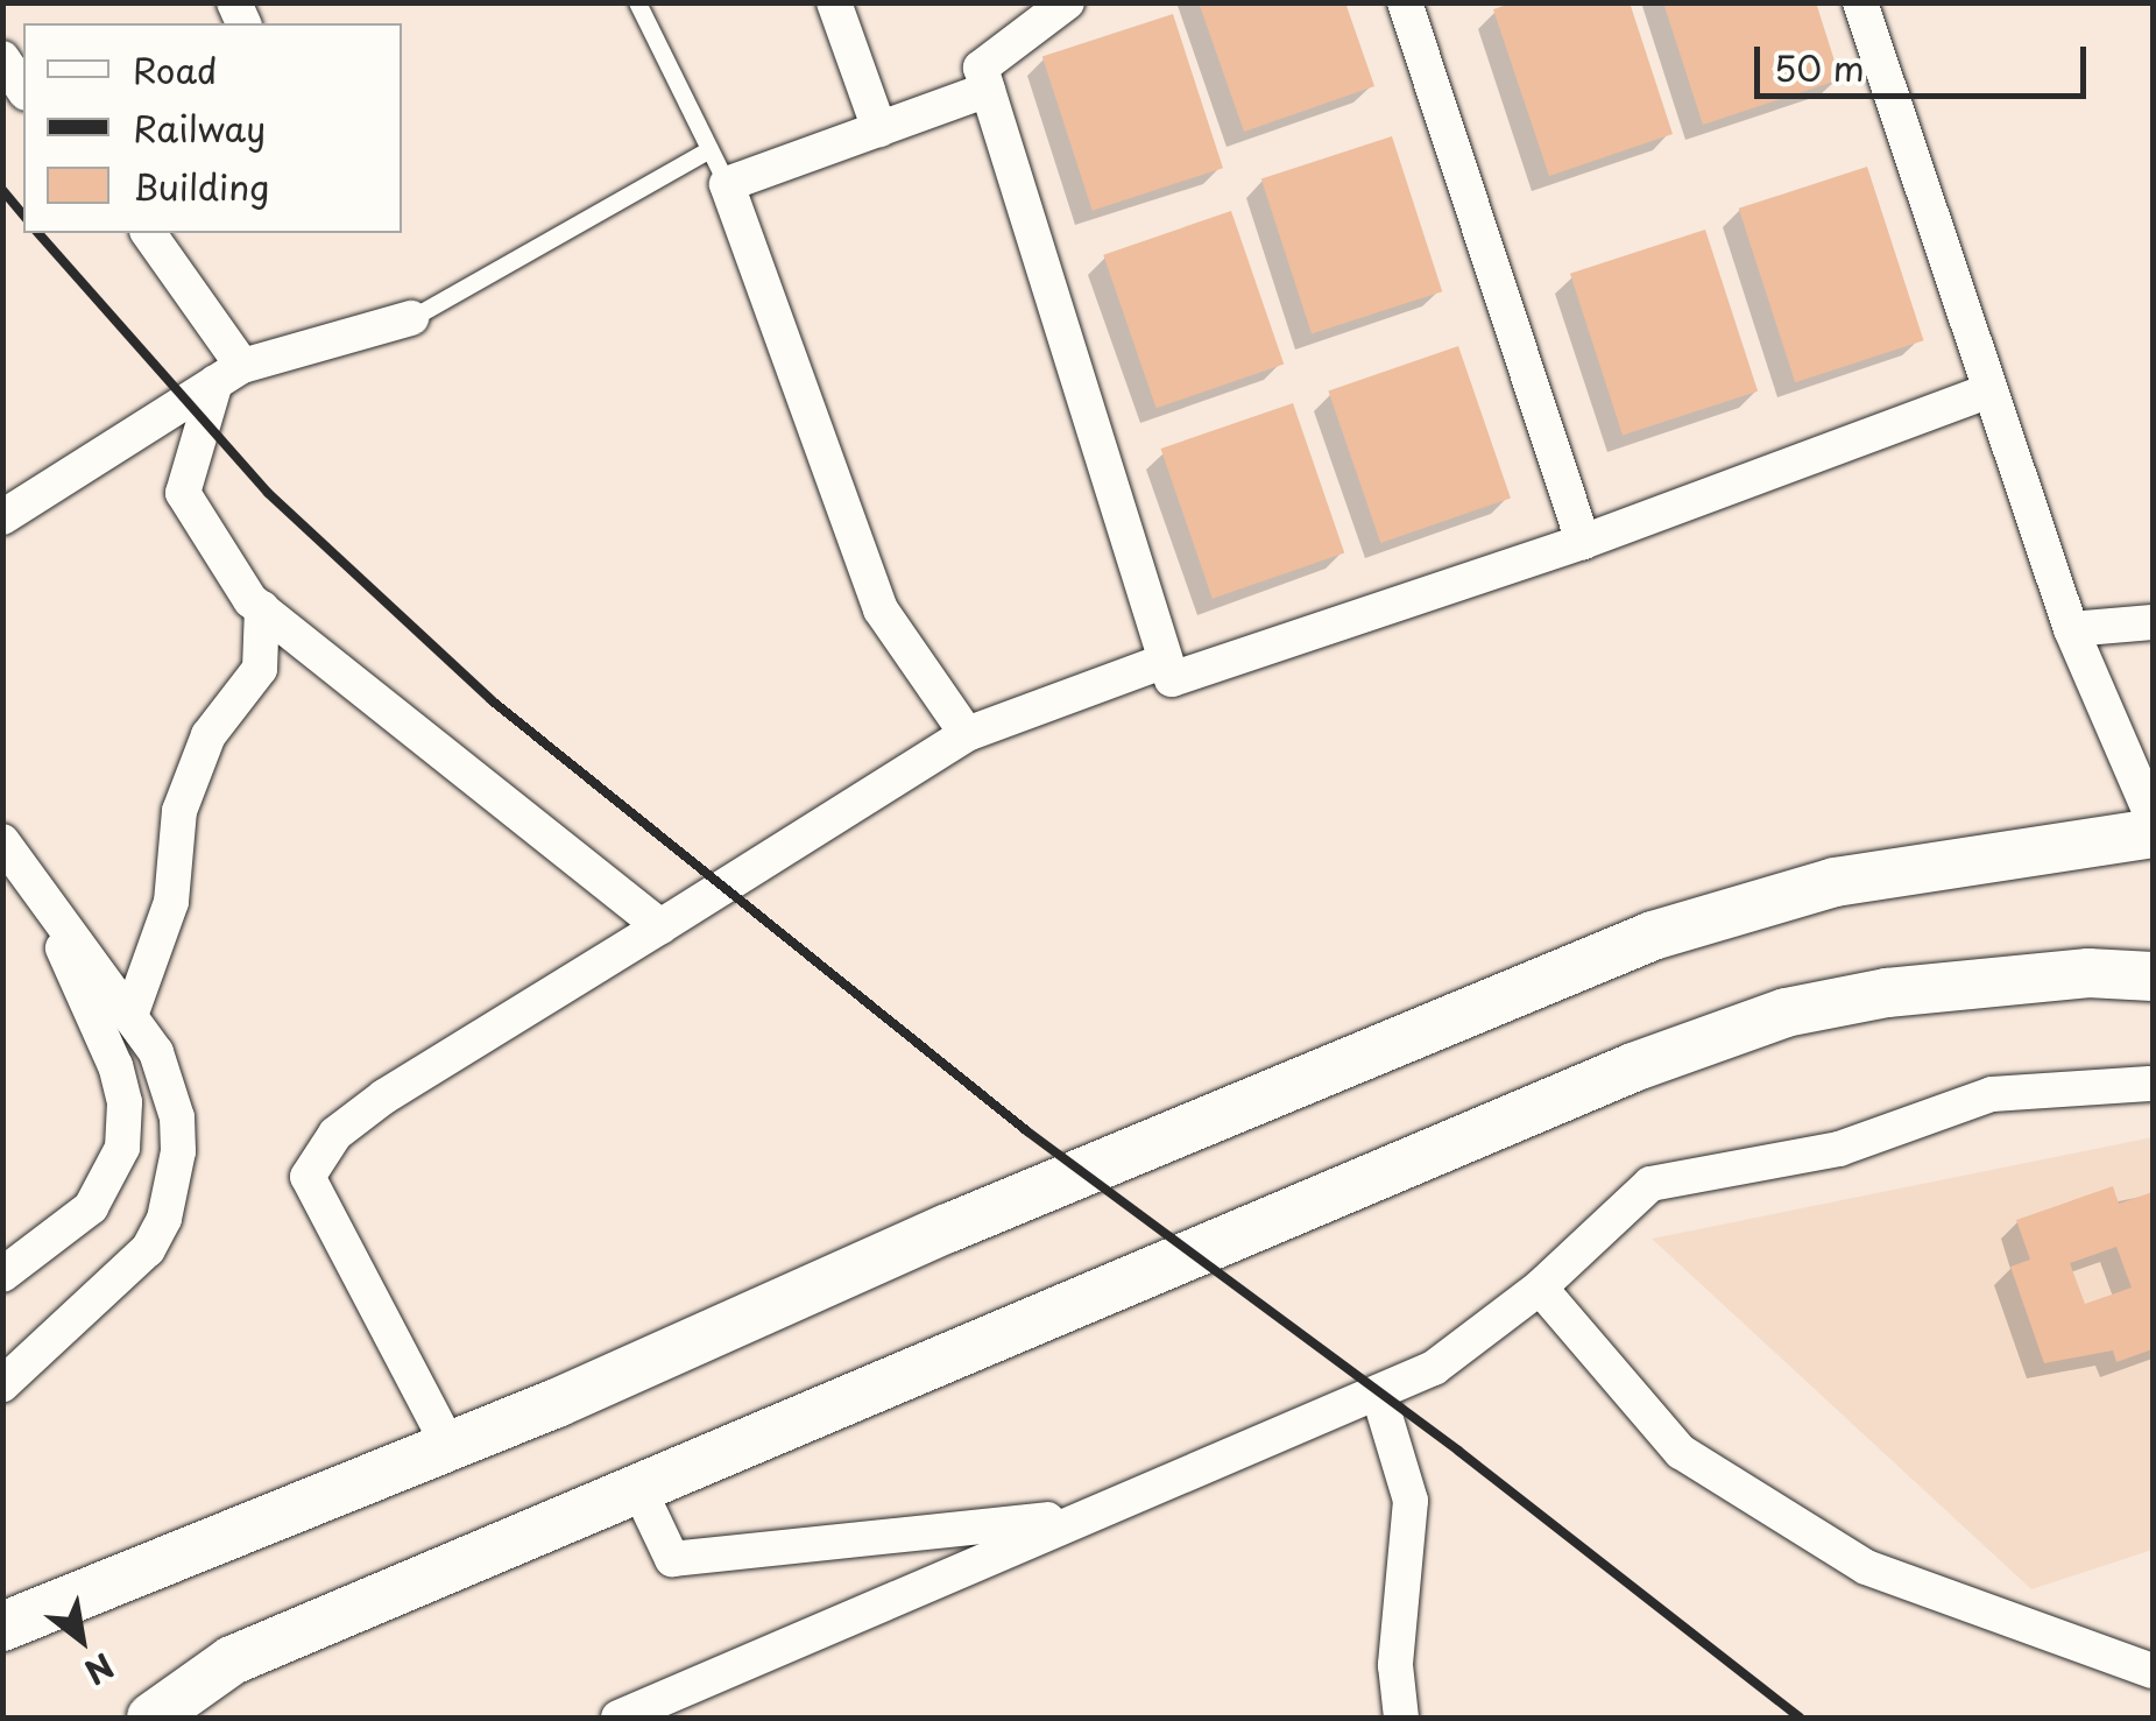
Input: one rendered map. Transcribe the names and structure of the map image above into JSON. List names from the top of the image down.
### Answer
{
  "legend": ["Road", "Railway", "Building"],
  "scale_bar": "50 m",
  "north": "bottom right"
}
